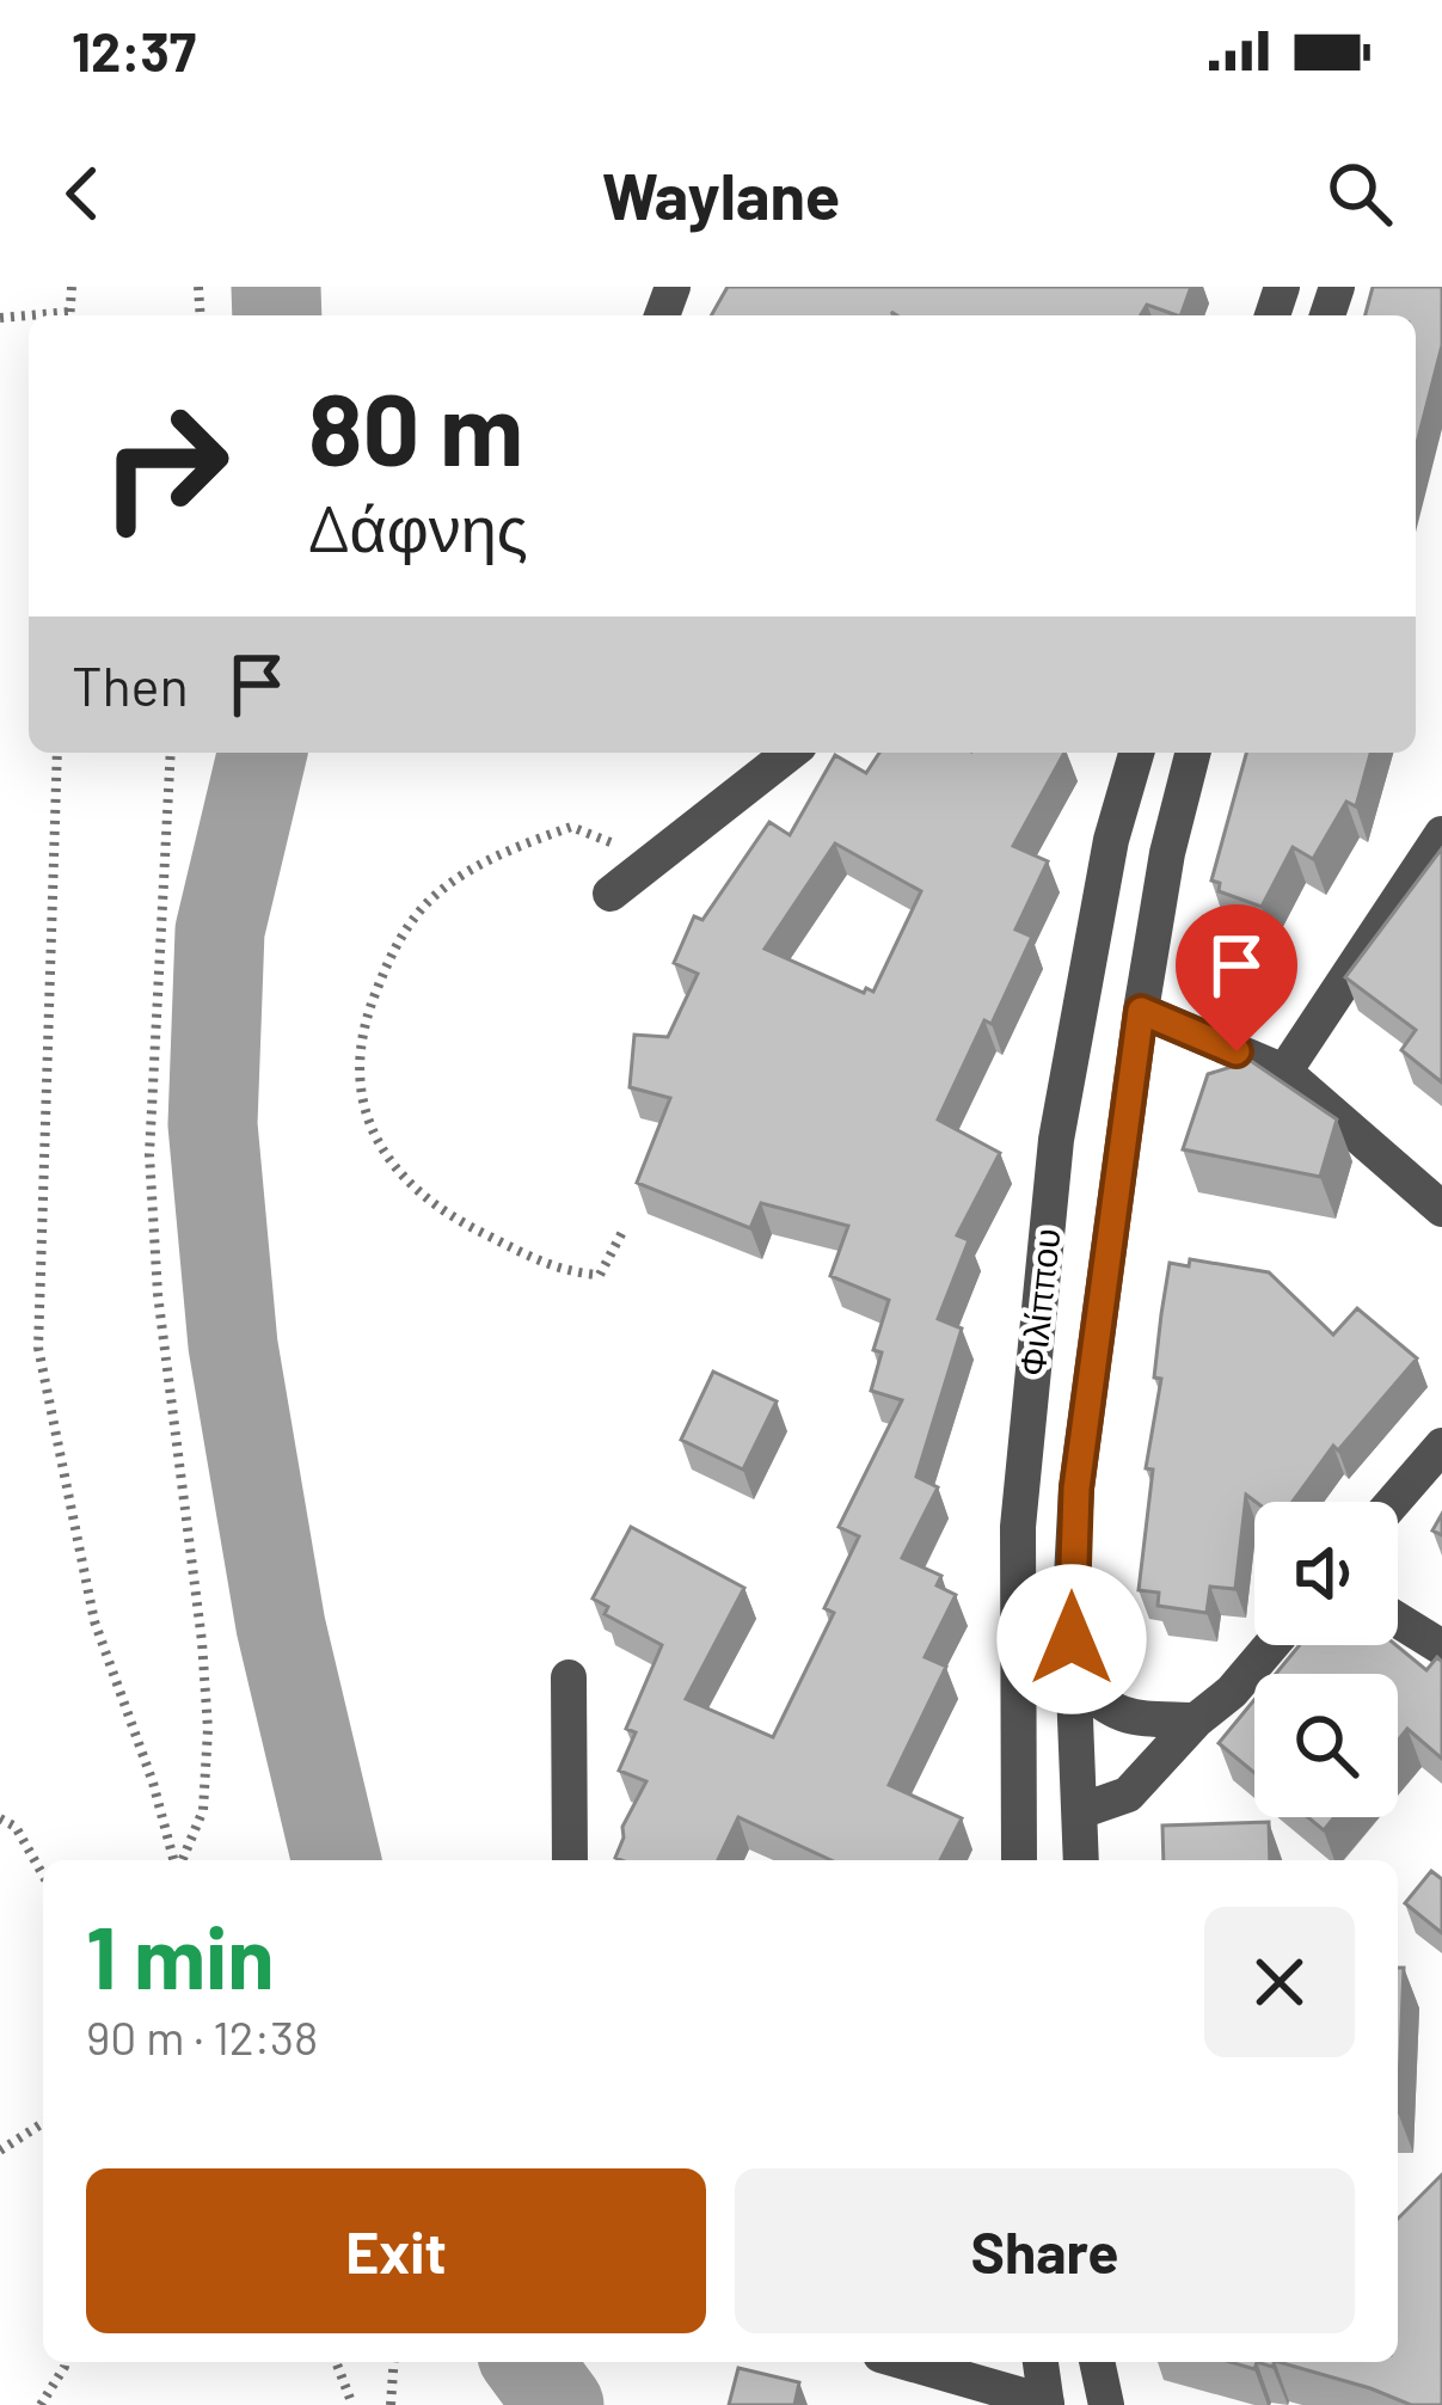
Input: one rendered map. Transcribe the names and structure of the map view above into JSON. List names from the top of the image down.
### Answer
{
  "streets": {
    "street": ["Φιλίππου"]
  },
  "page": {
    "status": "12:37",
    "header": "Waylane",
    "turn": ["80 m", "Δάφνης"],
    "then": "Then",
    "heading": ["1 min", "90 m · 12:38"],
    "buttons": ["Exit", "Share"]
  }
}
